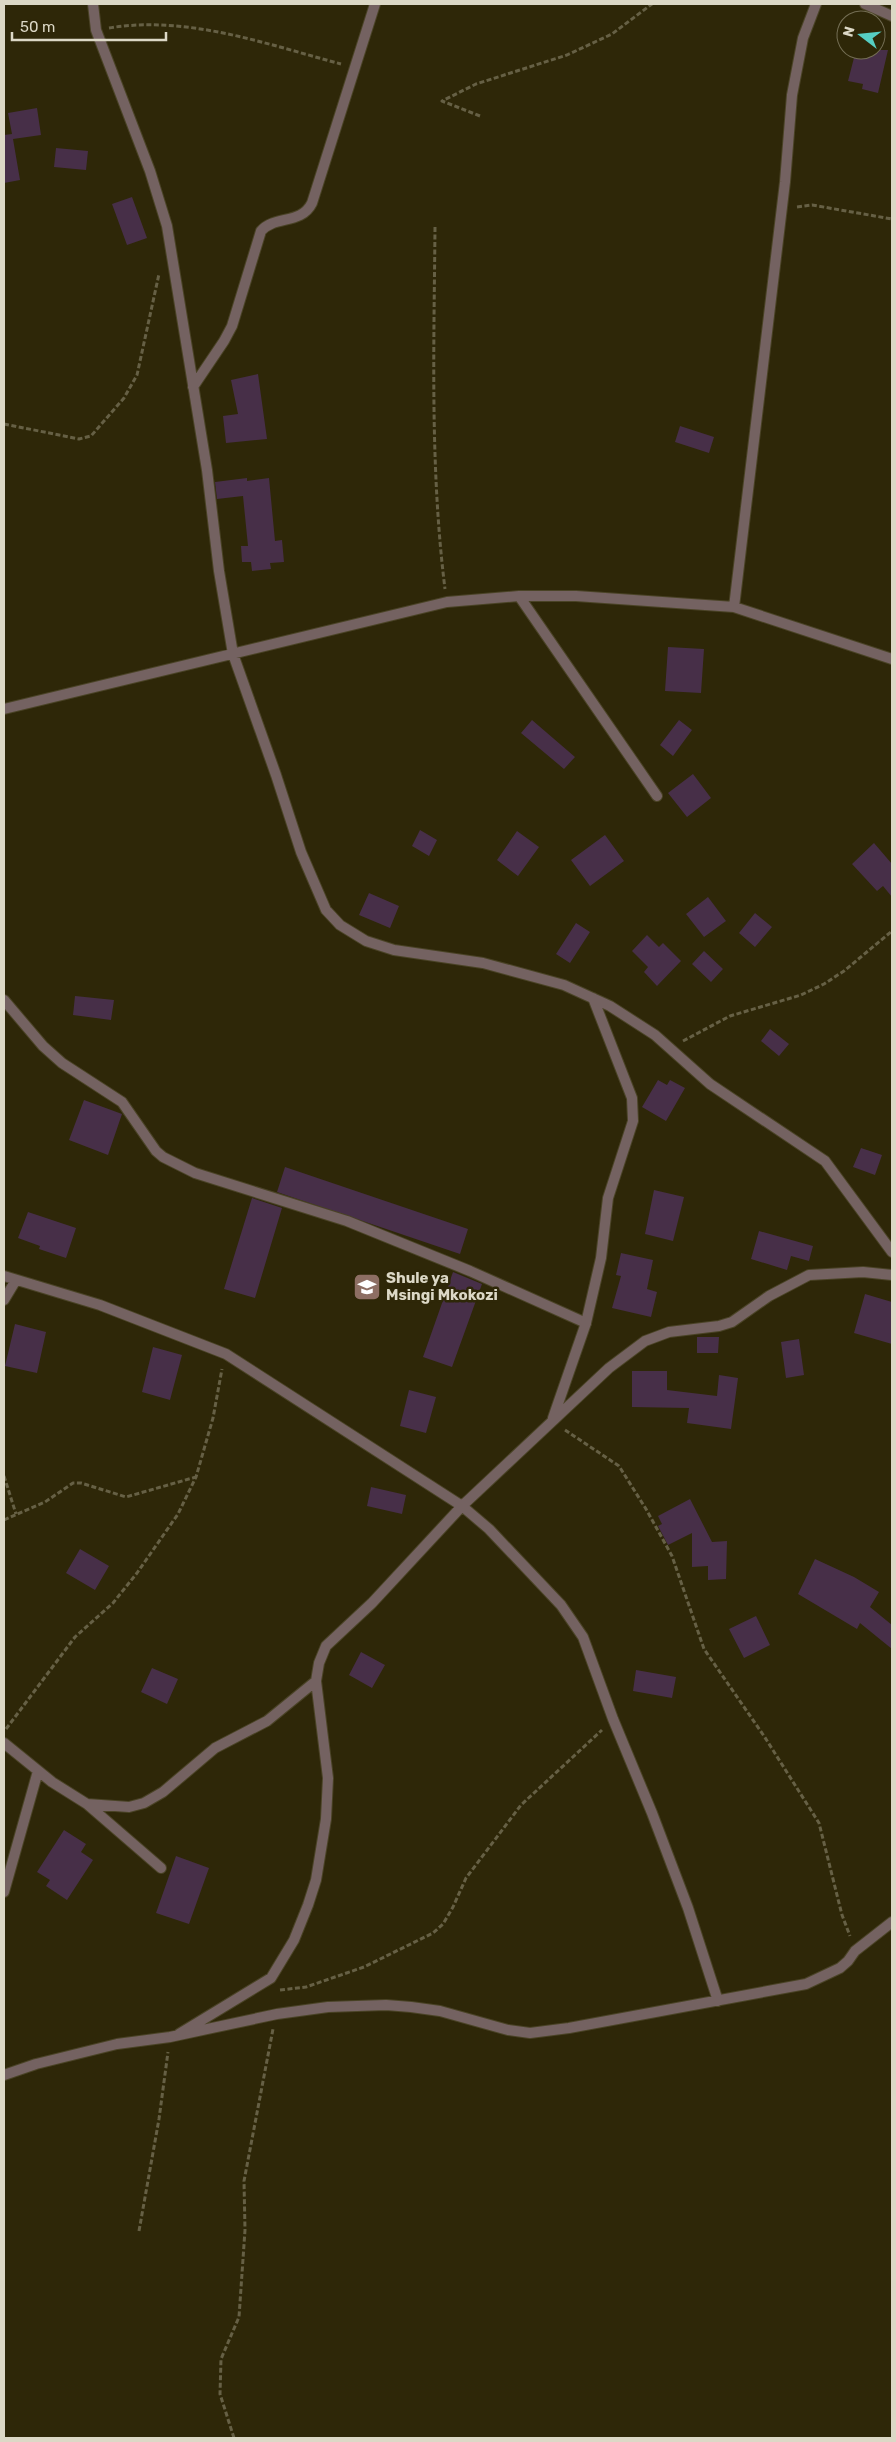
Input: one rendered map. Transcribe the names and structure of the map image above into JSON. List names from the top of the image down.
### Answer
{
  "places": {
    "school or university": ["Shule ya Msingi Mkokozi"]
  },
  "scale_bar": "50 m",
  "north": "left"
}
